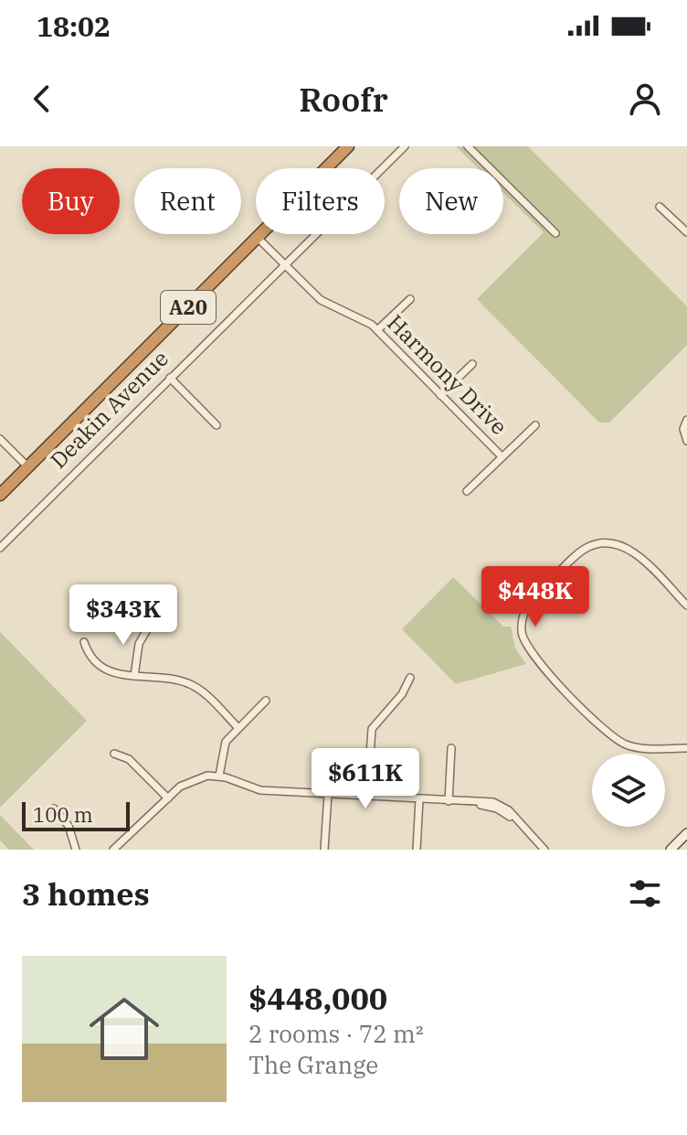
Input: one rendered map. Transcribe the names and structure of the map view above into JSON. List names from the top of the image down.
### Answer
{
  "streets": {
    "highway": ["A20", "Deakin Avenue"],
    "street": ["Harmony Drive"]
  },
  "crossings": [
    ["Harmony Drive", "Deakin Avenue"]
  ],
  "scale_bar": "100 m",
  "page": {
    "status": "18:02",
    "header": "Roofr",
    "chip": [
      "Buy",
      "Rent",
      "Filters",
      "New"
    ],
    "price": ["$448K", "$343K", "$611K"],
    "scale": "100 m",
    "heading": "3 homes",
    "list": [
      {
        "name": "$448,000",
        "note": "2 rooms · 72 m² · The Grange"
      }
    ]
  }
}
